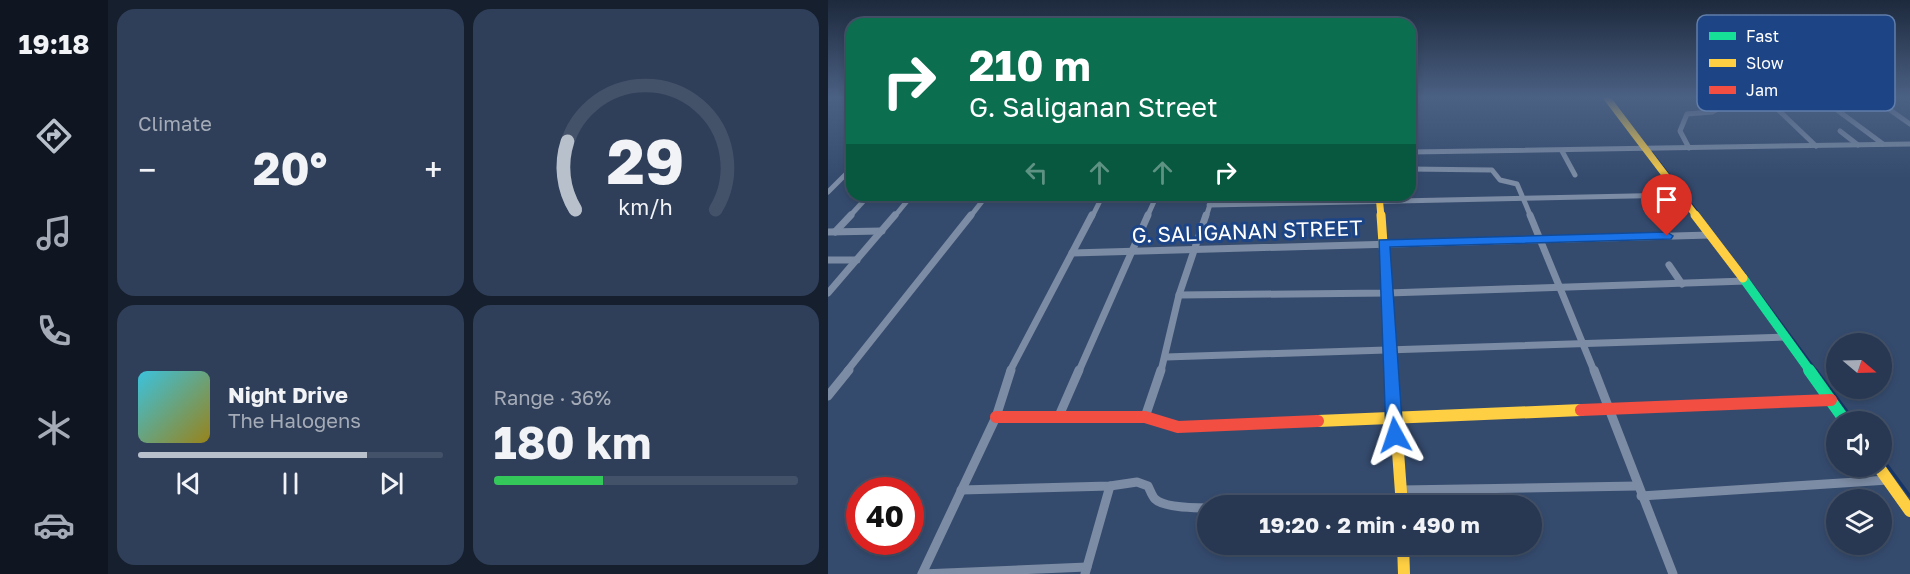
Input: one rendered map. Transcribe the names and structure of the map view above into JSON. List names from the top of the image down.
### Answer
{
  "streets": {
    "street": ["G. SALIGANAN STREET"]
  },
  "legend": ["Fast", "Slow", "Jam"],
  "north": "right",
  "page": {
    "tabs": "19:18",
    "tile": [
      "Climate",
      ["Range · 36%", "180 km"]
    ],
    "turn": ["210 m", "G. Saliganan Street"],
    "heat": ["−", "20°", "+"],
    "song": ["Night Drive", "The Halogens"],
    "limit": "40",
    "trip": "19:20 · 2 min · 490 m",
    "gauge": ["29", "km/h"]
  }
}
